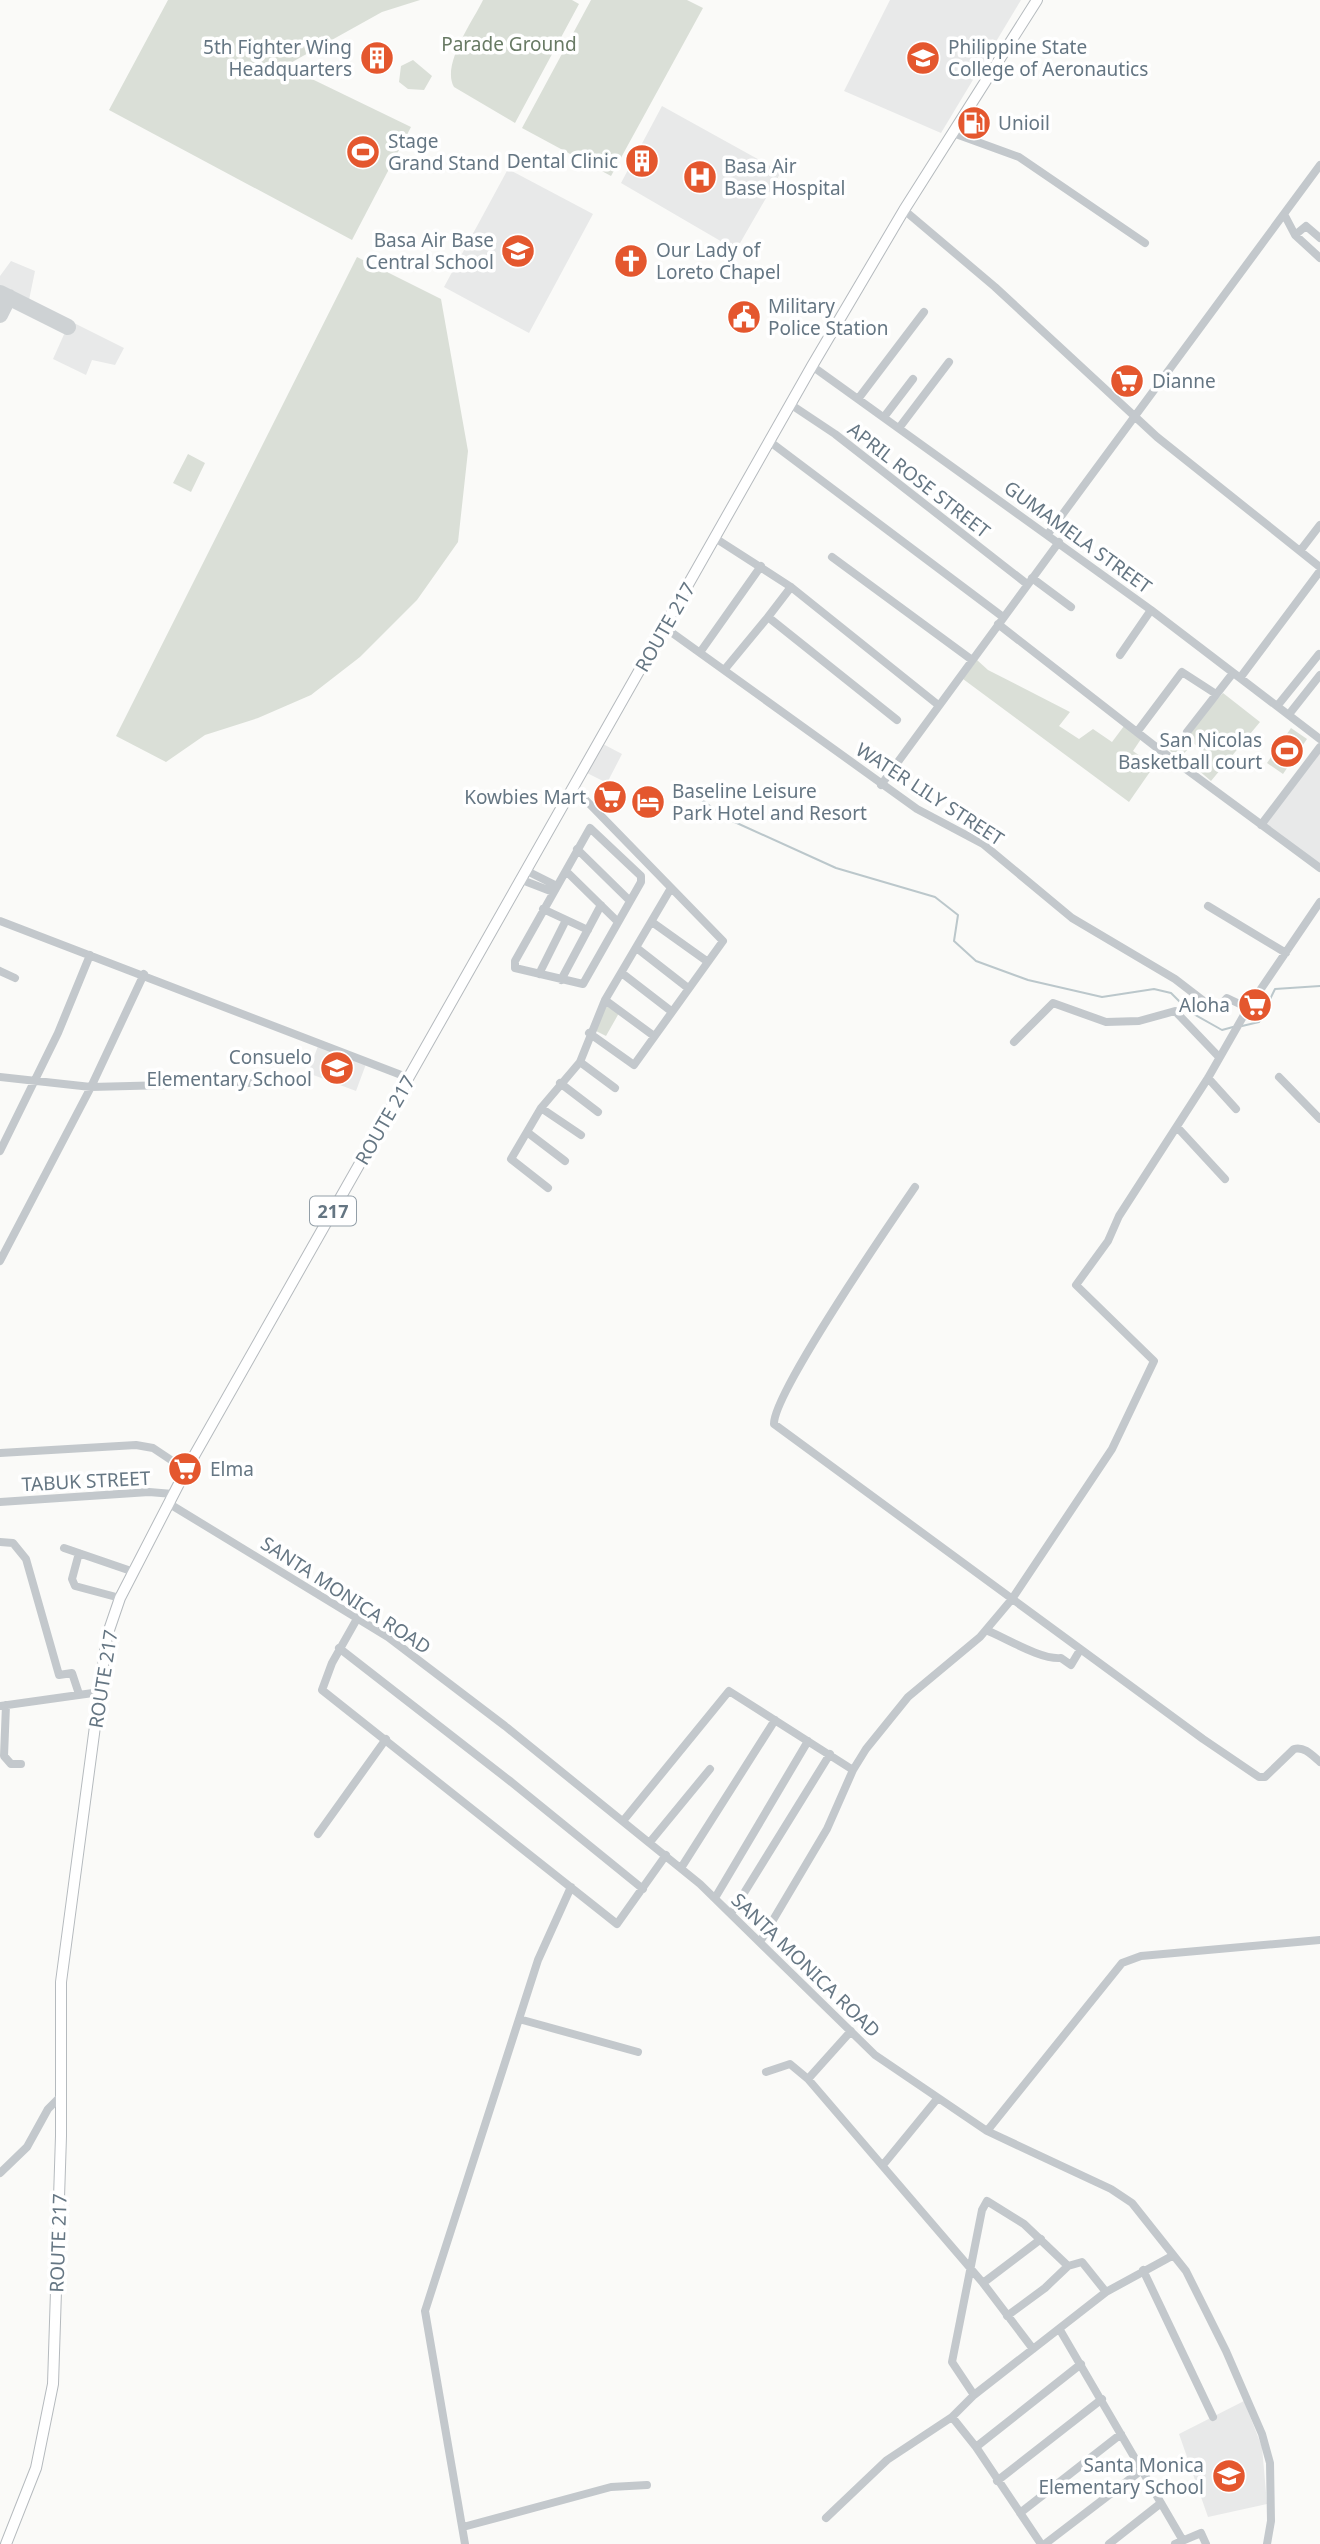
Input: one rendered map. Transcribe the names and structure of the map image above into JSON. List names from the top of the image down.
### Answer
{
  "streets": {
    "main road": ["ROUTE 217", "217"],
    "street": [
      "APRIL ROSE STREET",
      "GUMAMELA STREET",
      "WATER LILY STREET",
      "TABUK STREET",
      "SANTA MONICA ROAD"
    ]
  },
  "crossings": [
    ["APRIL ROSE STREET", "ROUTE 217"],
    ["GUMAMELA STREET", "ROUTE 217"],
    ["ROUTE 217", "WATER LILY STREET"],
    ["ROUTE 217", "TABUK STREET"],
    ["ROUTE 217", "SANTA MONICA ROAD"],
    ["TABUK STREET", "SANTA MONICA ROAD"]
  ],
  "parks": ["Parade Ground"],
  "places": {
    "building": ["5th Fighter Wing Headquarters", "Dental Clinic"],
    "school or university": [
      "Philippine State College of Aeronautics",
      "Basa Air Base Central School",
      "Consuelo Elementary School",
      "Santa Monica Elementary School"
    ],
    "fuel station": ["Unioil"],
    "sports": ["Stage Grand Stand", "San Nicolas Basketball court"],
    "hospital": ["Basa Air Base Hospital"],
    "church": ["Our Lady of Loreto Chapel"],
    "public building": ["Military Police Station"],
    "supermarket": [
      "Dianne",
      "Kowbies Mart",
      "Aloha",
      "Elma"
    ],
    "hotel": ["Baseline Leisure Park Hotel and Resort"]
  }
}
